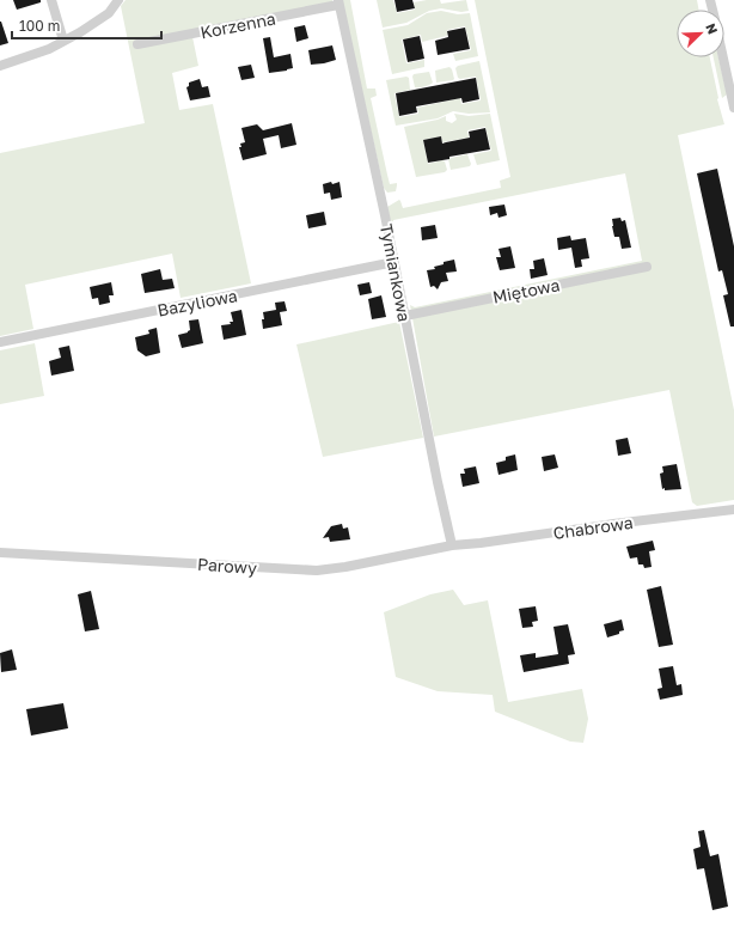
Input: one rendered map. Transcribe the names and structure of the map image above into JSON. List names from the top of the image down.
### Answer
{
  "streets": {
    "street": [
      "Korzenna",
      "Tymiankowa",
      "Miętowa",
      "Bazyliowa",
      "Chabrowa",
      "Parowy"
    ]
  },
  "crossings": [
    ["Korzenna", "Tymiankowa"],
    ["Tymiankowa", "Miętowa"],
    ["Tymiankowa", "Bazyliowa"],
    ["Tymiankowa", "Chabrowa"],
    ["Tymiankowa", "Parowy"],
    ["Chabrowa", "Parowy"]
  ],
  "scale_bar": "100 m",
  "north": "top right"
}
